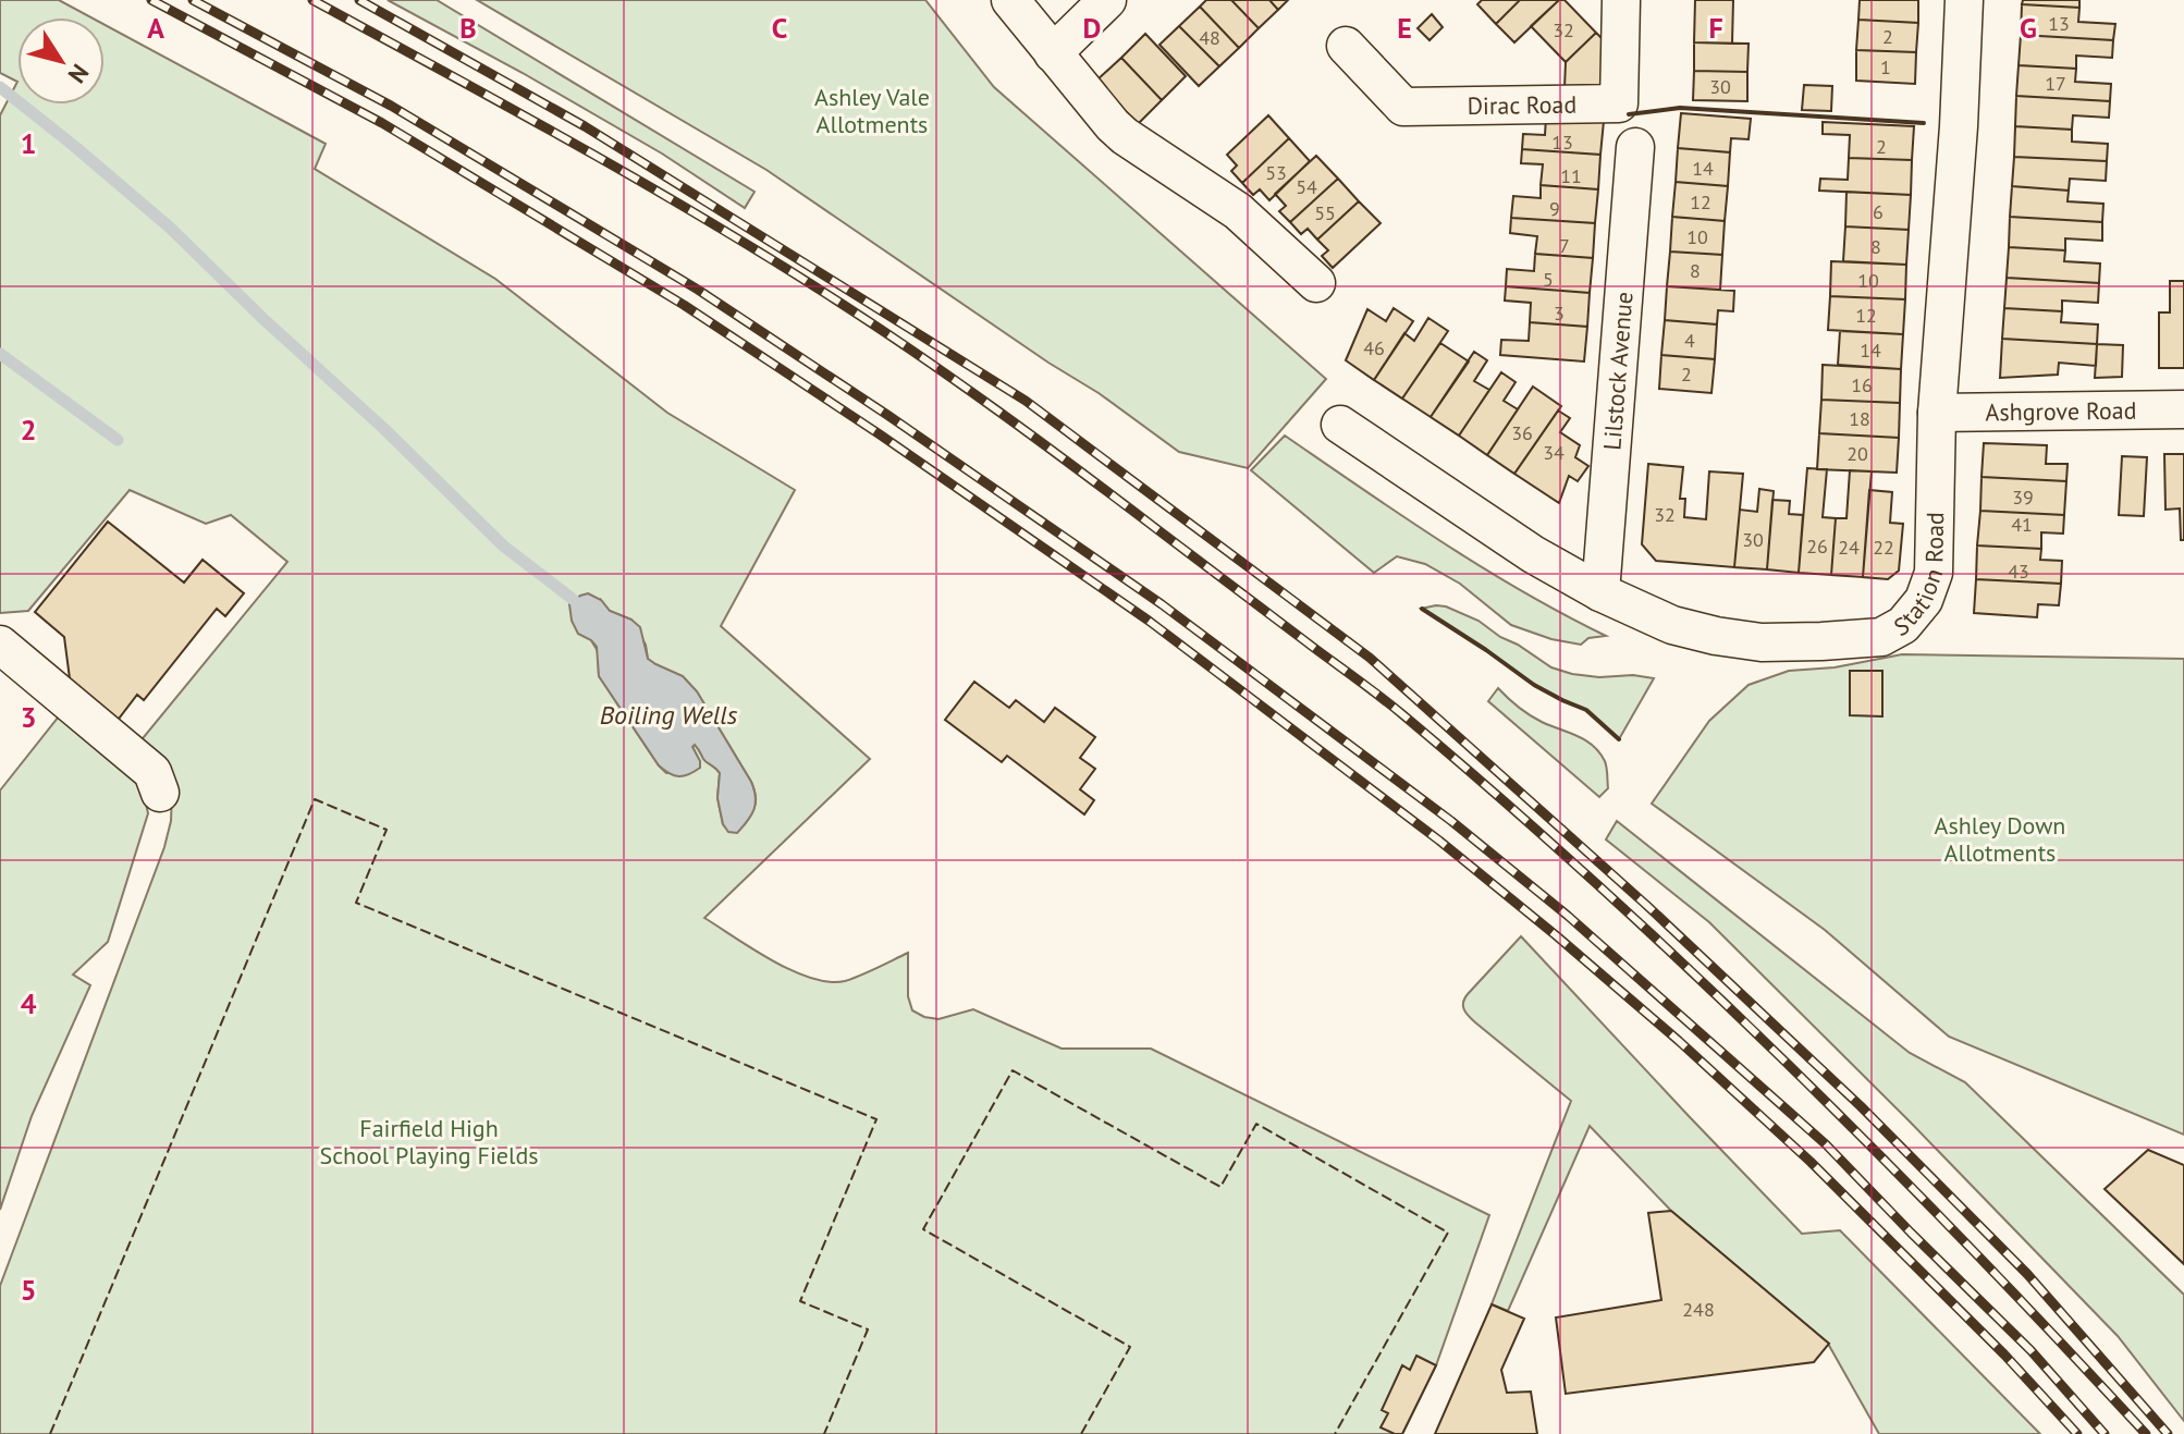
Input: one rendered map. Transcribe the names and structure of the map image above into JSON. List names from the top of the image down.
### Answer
{
  "streets": {
    "street": [
      "Dirac Road",
      "Lilstock Avenue",
      "Ashgrove Road",
      "Station Road"
    ]
  },
  "crossings": [
    ["Lilstock Avenue", "Station Road"],
    ["Ashgrove Road", "Station Road"]
  ],
  "water": ["Boiling Wells"],
  "parks": ["Ashley Vale Allotments", "Ashley Down Allotments", "Fairfield High School Playing Fields"],
  "house_numbers": [
    "13",
    "32",
    "2",
    "48",
    "1",
    "17",
    "30",
    "13",
    "2",
    "14",
    "53",
    "11",
    "54",
    "12",
    "9",
    "6",
    "55",
    "10",
    "7",
    "8",
    "8",
    "5",
    "10",
    "3",
    "12",
    "4",
    "46",
    "14",
    "2",
    "16",
    "18",
    "36",
    "34",
    "20",
    "39",
    "32",
    "41",
    "30",
    "26",
    "24",
    "22",
    "43",
    "248"
  ],
  "north": "bottom right",
  "grid": {
    "columns": [
      "A",
      "B",
      "C",
      "D",
      "E",
      "F",
      "G"
    ],
    "rows": [
      "1",
      "2",
      "3",
      "4",
      "5"
    ]
  }
}
